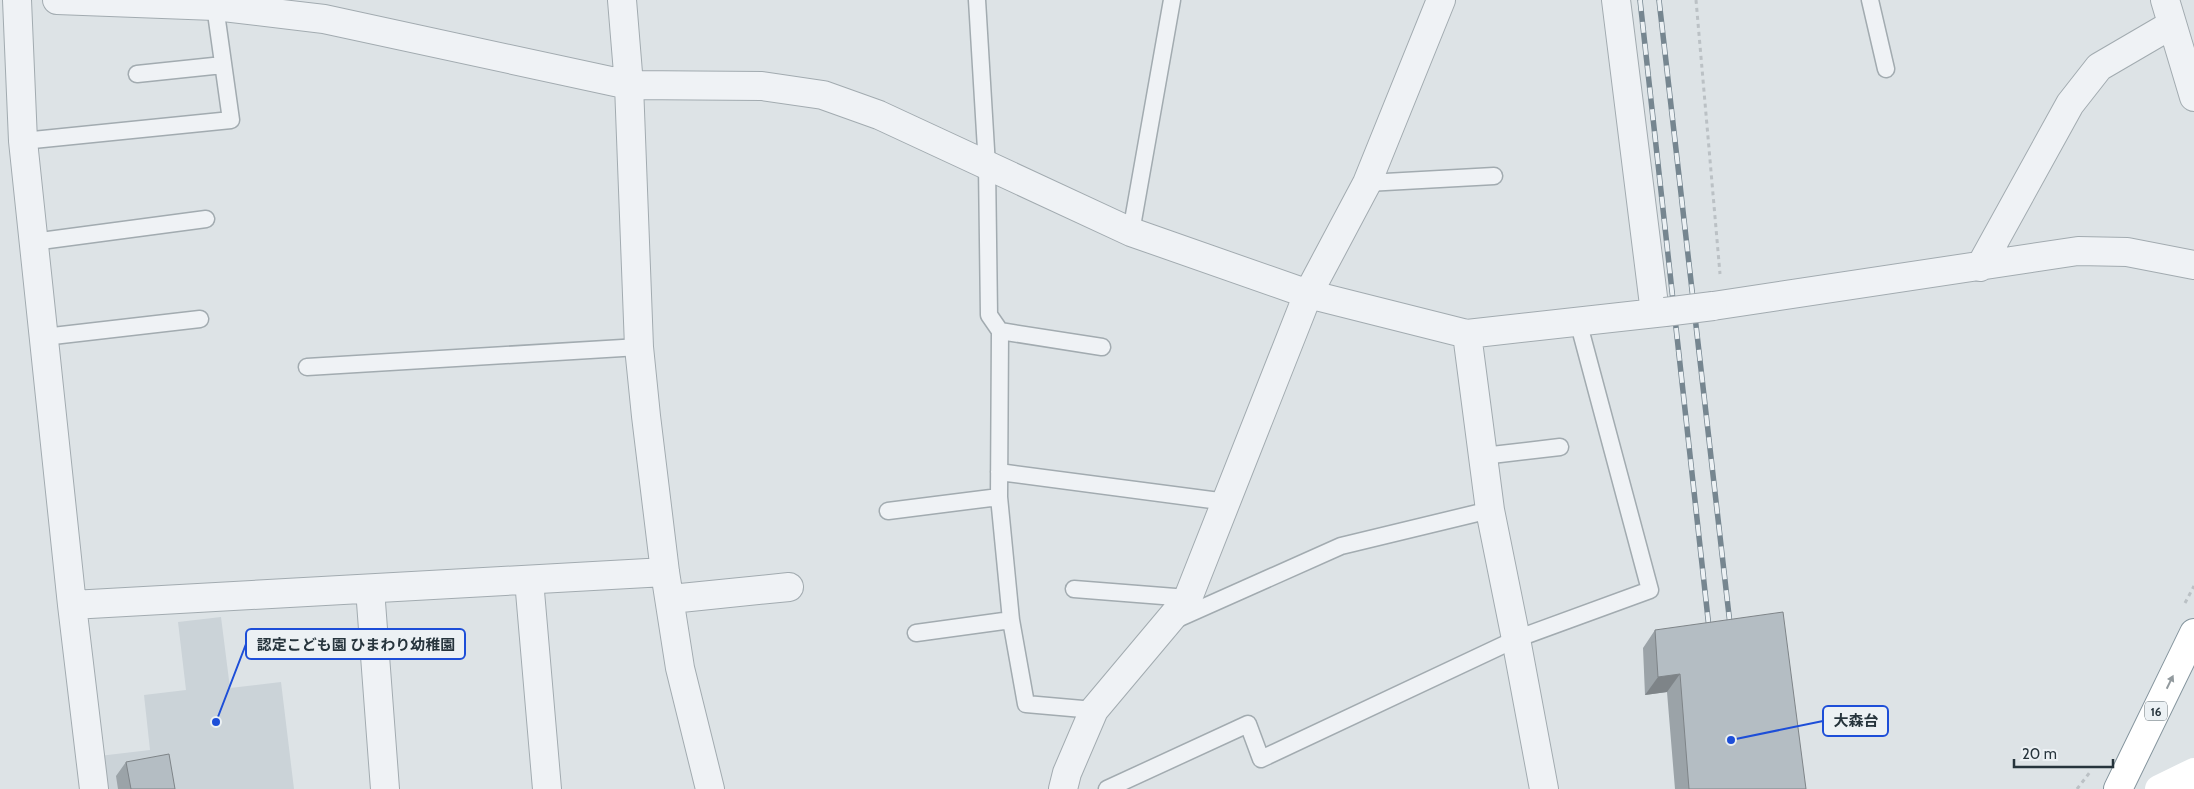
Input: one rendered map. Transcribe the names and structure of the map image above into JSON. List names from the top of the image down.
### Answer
{
  "streets": {
    "main road": ["16"]
  },
  "places": ["認定こども園 ひまわり幼稚園", "大森台"],
  "scale_bar": "20 m"
}
